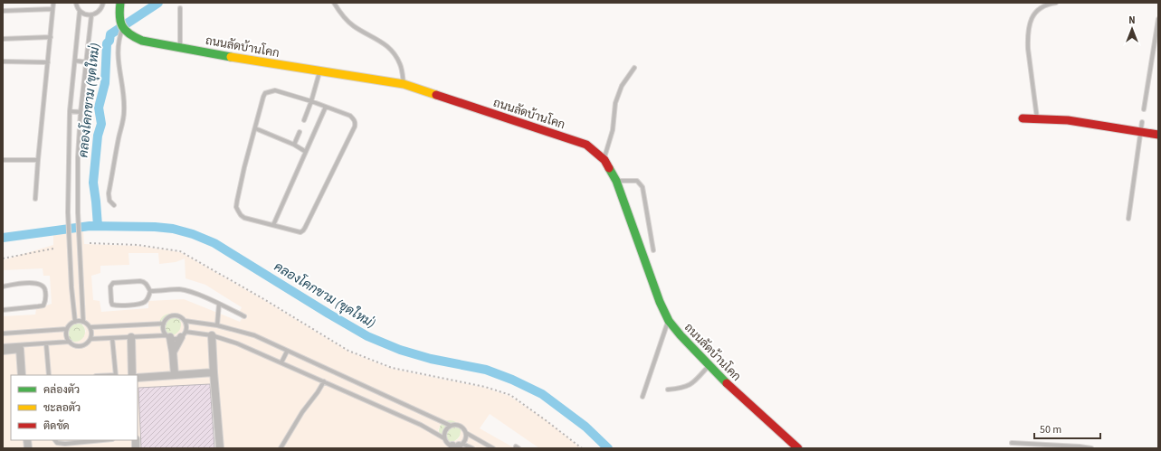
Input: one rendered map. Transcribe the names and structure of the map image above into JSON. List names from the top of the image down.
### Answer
{
  "streets": {
    "street": ["ถนนลัดบ้านโคก"]
  },
  "water": ["คลองโคกขาม (ขุดใหม่)"],
  "legend": ["คล่องตัว", "ชะลอตัว", "ติดขัด"],
  "scale_bar": "50 m",
  "north": "top"
}
